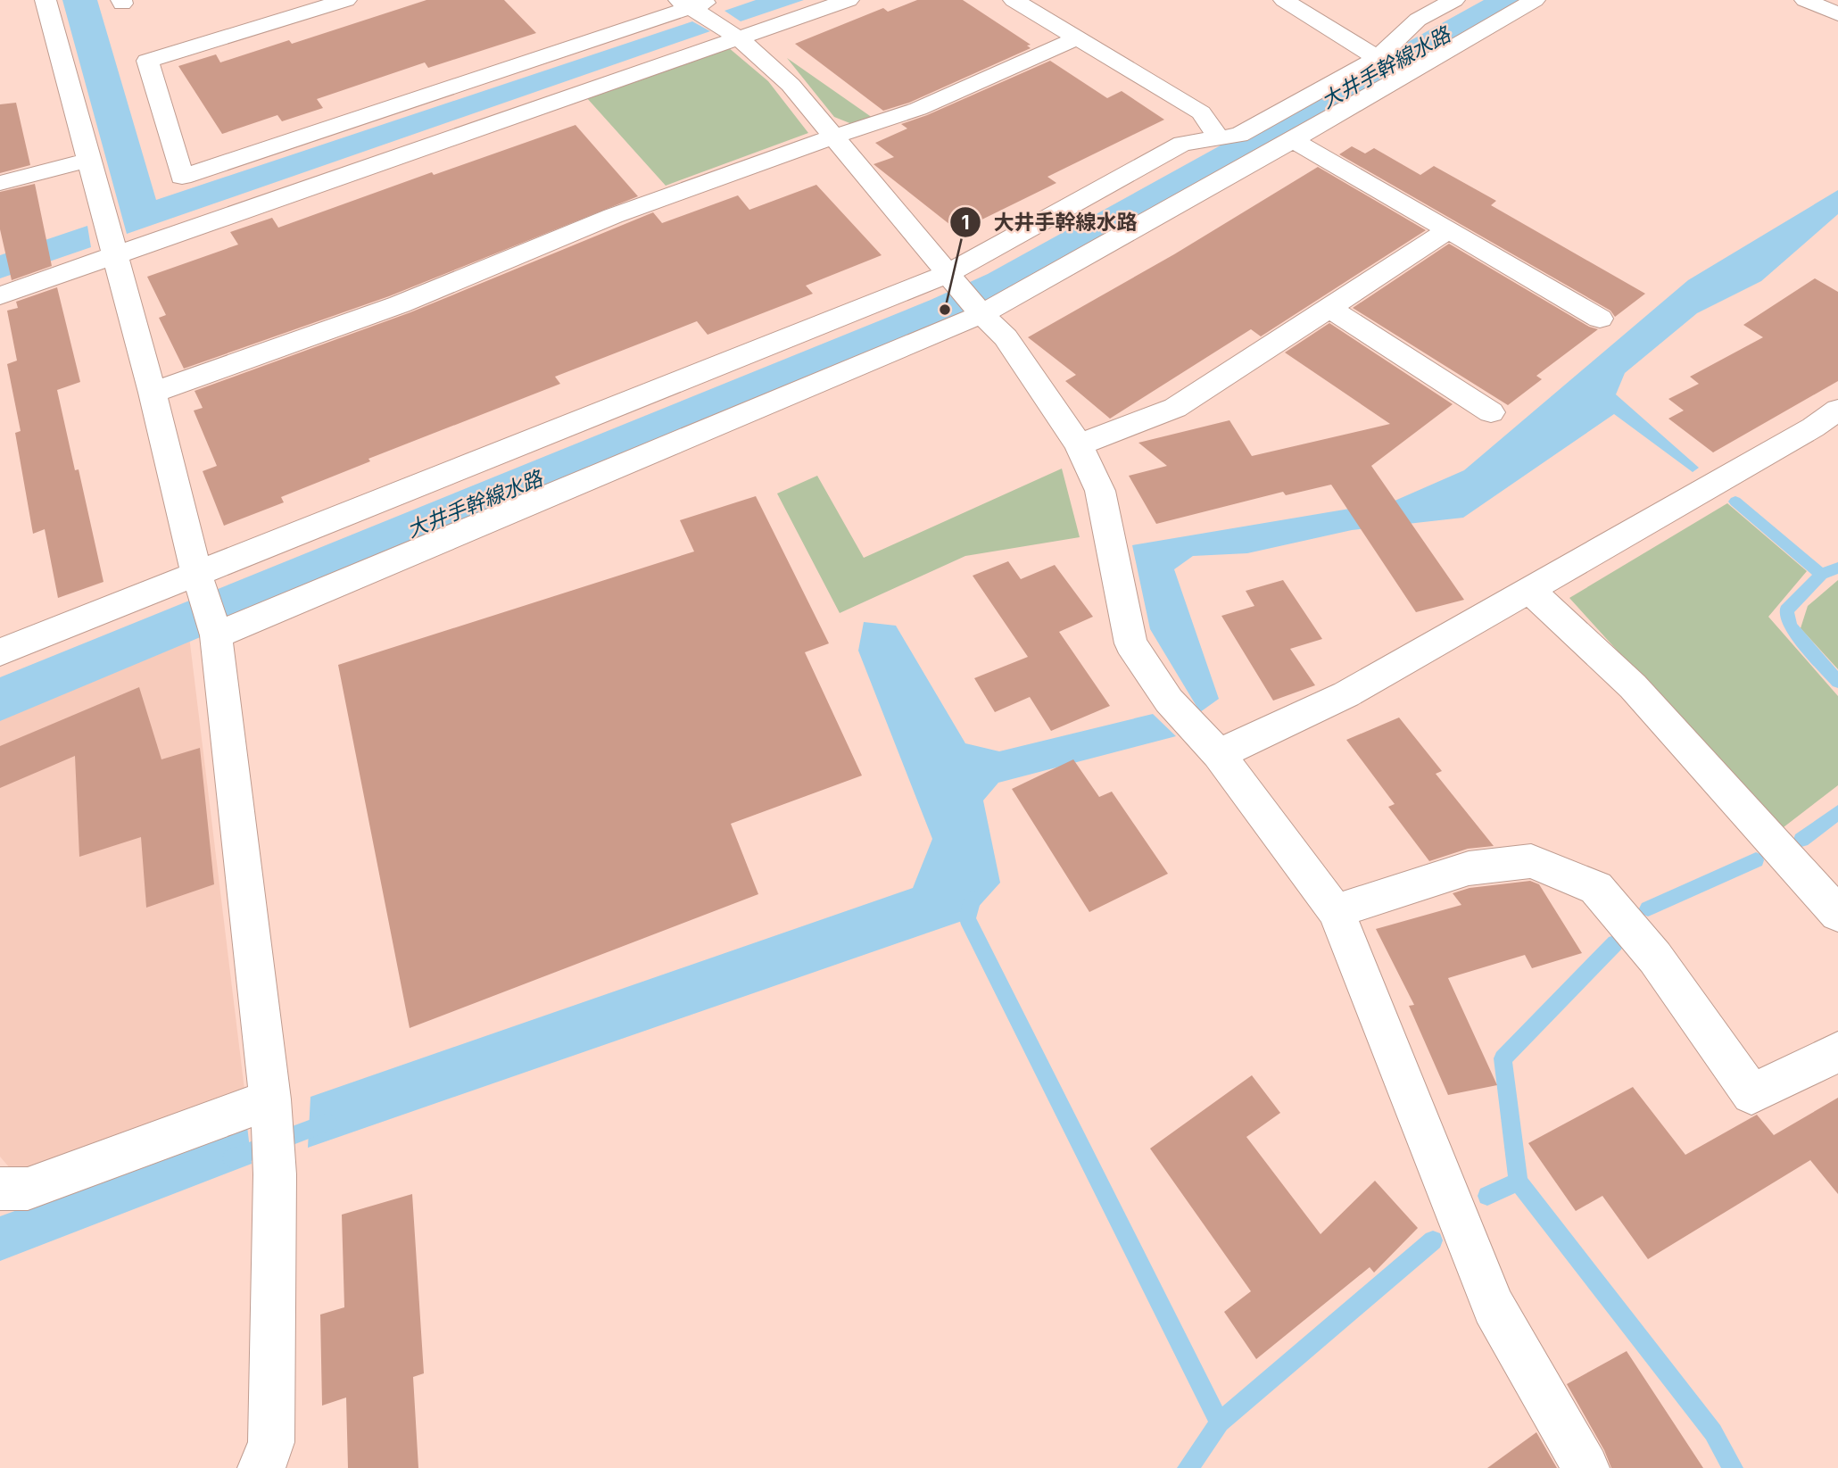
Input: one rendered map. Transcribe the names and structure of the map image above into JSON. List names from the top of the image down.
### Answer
{
  "water": ["大井手幹線水路"],
  "places": ["大井手幹線水路"]
}
